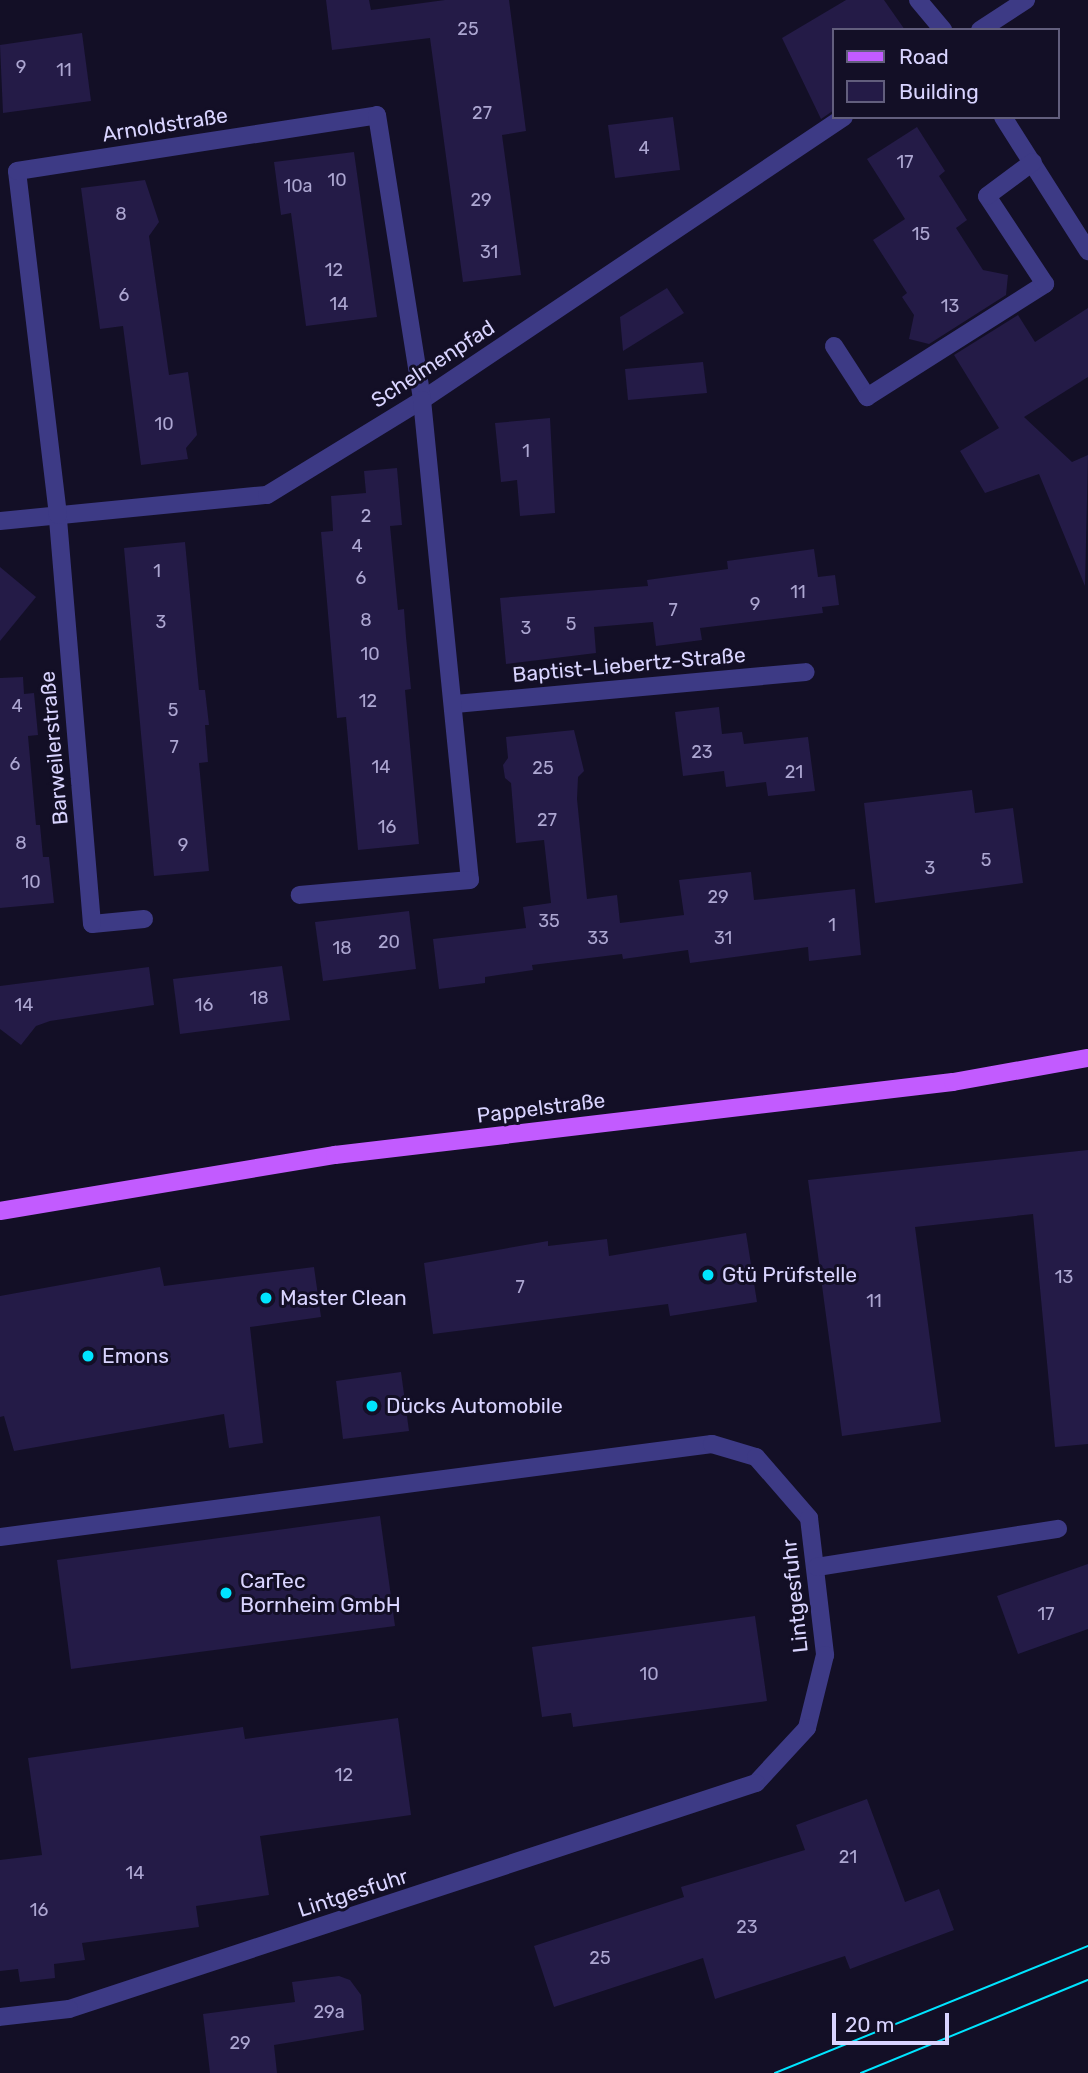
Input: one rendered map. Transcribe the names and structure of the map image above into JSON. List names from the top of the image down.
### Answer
{
  "streets": {
    "main road": ["Pappelstraße"],
    "street": [
      "Arnoldstraße",
      "Schelmenpfad",
      "Baptist-Liebertz-Straße",
      "Barweilerstraße",
      "Lintgesfuhr"
    ]
  },
  "crossings": [
    ["Arnoldstraße", "Schelmenpfad"],
    ["Arnoldstraße", "Barweilerstraße"],
    ["Schelmenpfad", "Barweilerstraße"]
  ],
  "places": [
    "Gtü Prüfstelle",
    "Master Clean",
    "Emons",
    "Dücks Automobile",
    "CarTec Bornheim GmbH"
  ],
  "house_numbers": [
    "25",
    "9",
    "11",
    "27",
    "4",
    "17",
    "10",
    "10a",
    "29",
    "8",
    "15",
    "31",
    "12",
    "6",
    "14",
    "13",
    "10",
    "1",
    "2",
    "4",
    "1",
    "6",
    "11",
    "9",
    "7",
    "8",
    "3",
    "5",
    "3",
    "10",
    "12",
    "4",
    "5",
    "7",
    "23",
    "6",
    "14",
    "25",
    "21",
    "27",
    "16",
    "8",
    "9",
    "5",
    "3",
    "10",
    "29",
    "35",
    "1",
    "33",
    "31",
    "20",
    "18",
    "18",
    "14",
    "16",
    "13",
    "7",
    "11",
    "17",
    "10",
    "12",
    "21",
    "14",
    "16",
    "23",
    "25",
    "29a",
    "29"
  ],
  "legend": ["Road", "Building"],
  "scale_bar": "20 m"
}
